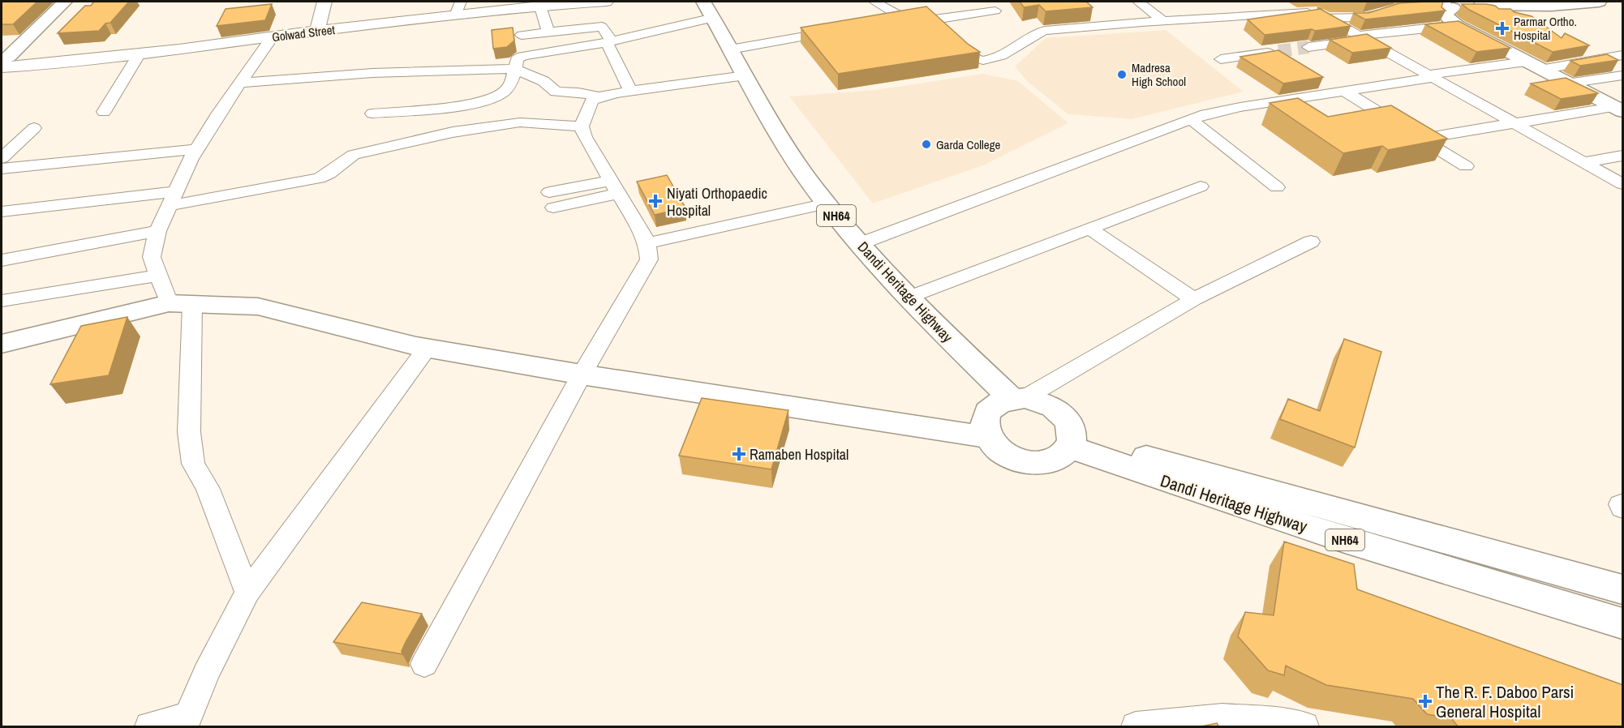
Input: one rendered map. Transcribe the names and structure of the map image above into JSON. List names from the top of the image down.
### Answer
{
  "streets": {
    "main road": ["NH64", "Dandi Heritage Highway"],
    "street": ["Golwad Street"]
  },
  "crossings": [
    ["NH64", "Dandi Heritage Highway"]
  ],
  "places": {
    "health": [
      "Parmar Ortho. Hospital",
      "Niyati Orthopaedic Hospital",
      "Ramaben Hospital",
      "The R. F. Daboo Parsi General Hospital"
    ],
    "other": ["Madresa High School", "Garda College"]
  }
}
